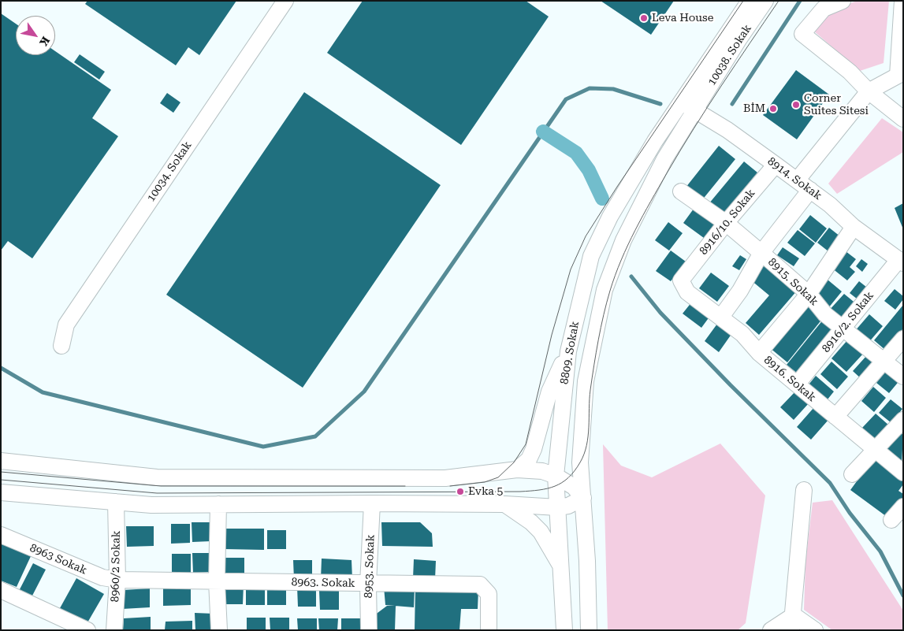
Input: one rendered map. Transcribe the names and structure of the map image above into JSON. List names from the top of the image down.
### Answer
{
  "streets": {
    "street": [
      "10038. Sokak",
      "10034. Sokak",
      "8914. Sokak",
      "8916/10. Sokak",
      "8915. Sokak",
      "8916/2. Sokak",
      "8809. Sokak",
      "8916. Sokak",
      "8963 Sokak",
      "8960/2 Sokak",
      "8953. Sokak",
      "8963. Sokak"
    ]
  },
  "crossings": [
    ["10038. Sokak", "8914. Sokak"],
    ["10038. Sokak", "8809. Sokak"],
    ["8914. Sokak", "8916/10. Sokak"],
    ["8914. Sokak", "8916/2. Sokak"],
    ["8914. Sokak", "8809. Sokak"],
    ["8916/10. Sokak", "8915. Sokak"],
    ["8916/10. Sokak", "8916. Sokak"],
    ["8915. Sokak", "8916/2. Sokak"],
    ["8916/2. Sokak", "8916. Sokak"],
    ["8963 Sokak", "8960/2 Sokak"],
    ["8963 Sokak", "8963. Sokak"],
    ["8960/2 Sokak", "8963. Sokak"],
    ["8953. Sokak", "8963. Sokak"]
  ],
  "places": [
    "Leva House",
    "Corner Suites Sitesi",
    "BİM",
    "Evka 5"
  ],
  "north": "bottom right"
}
